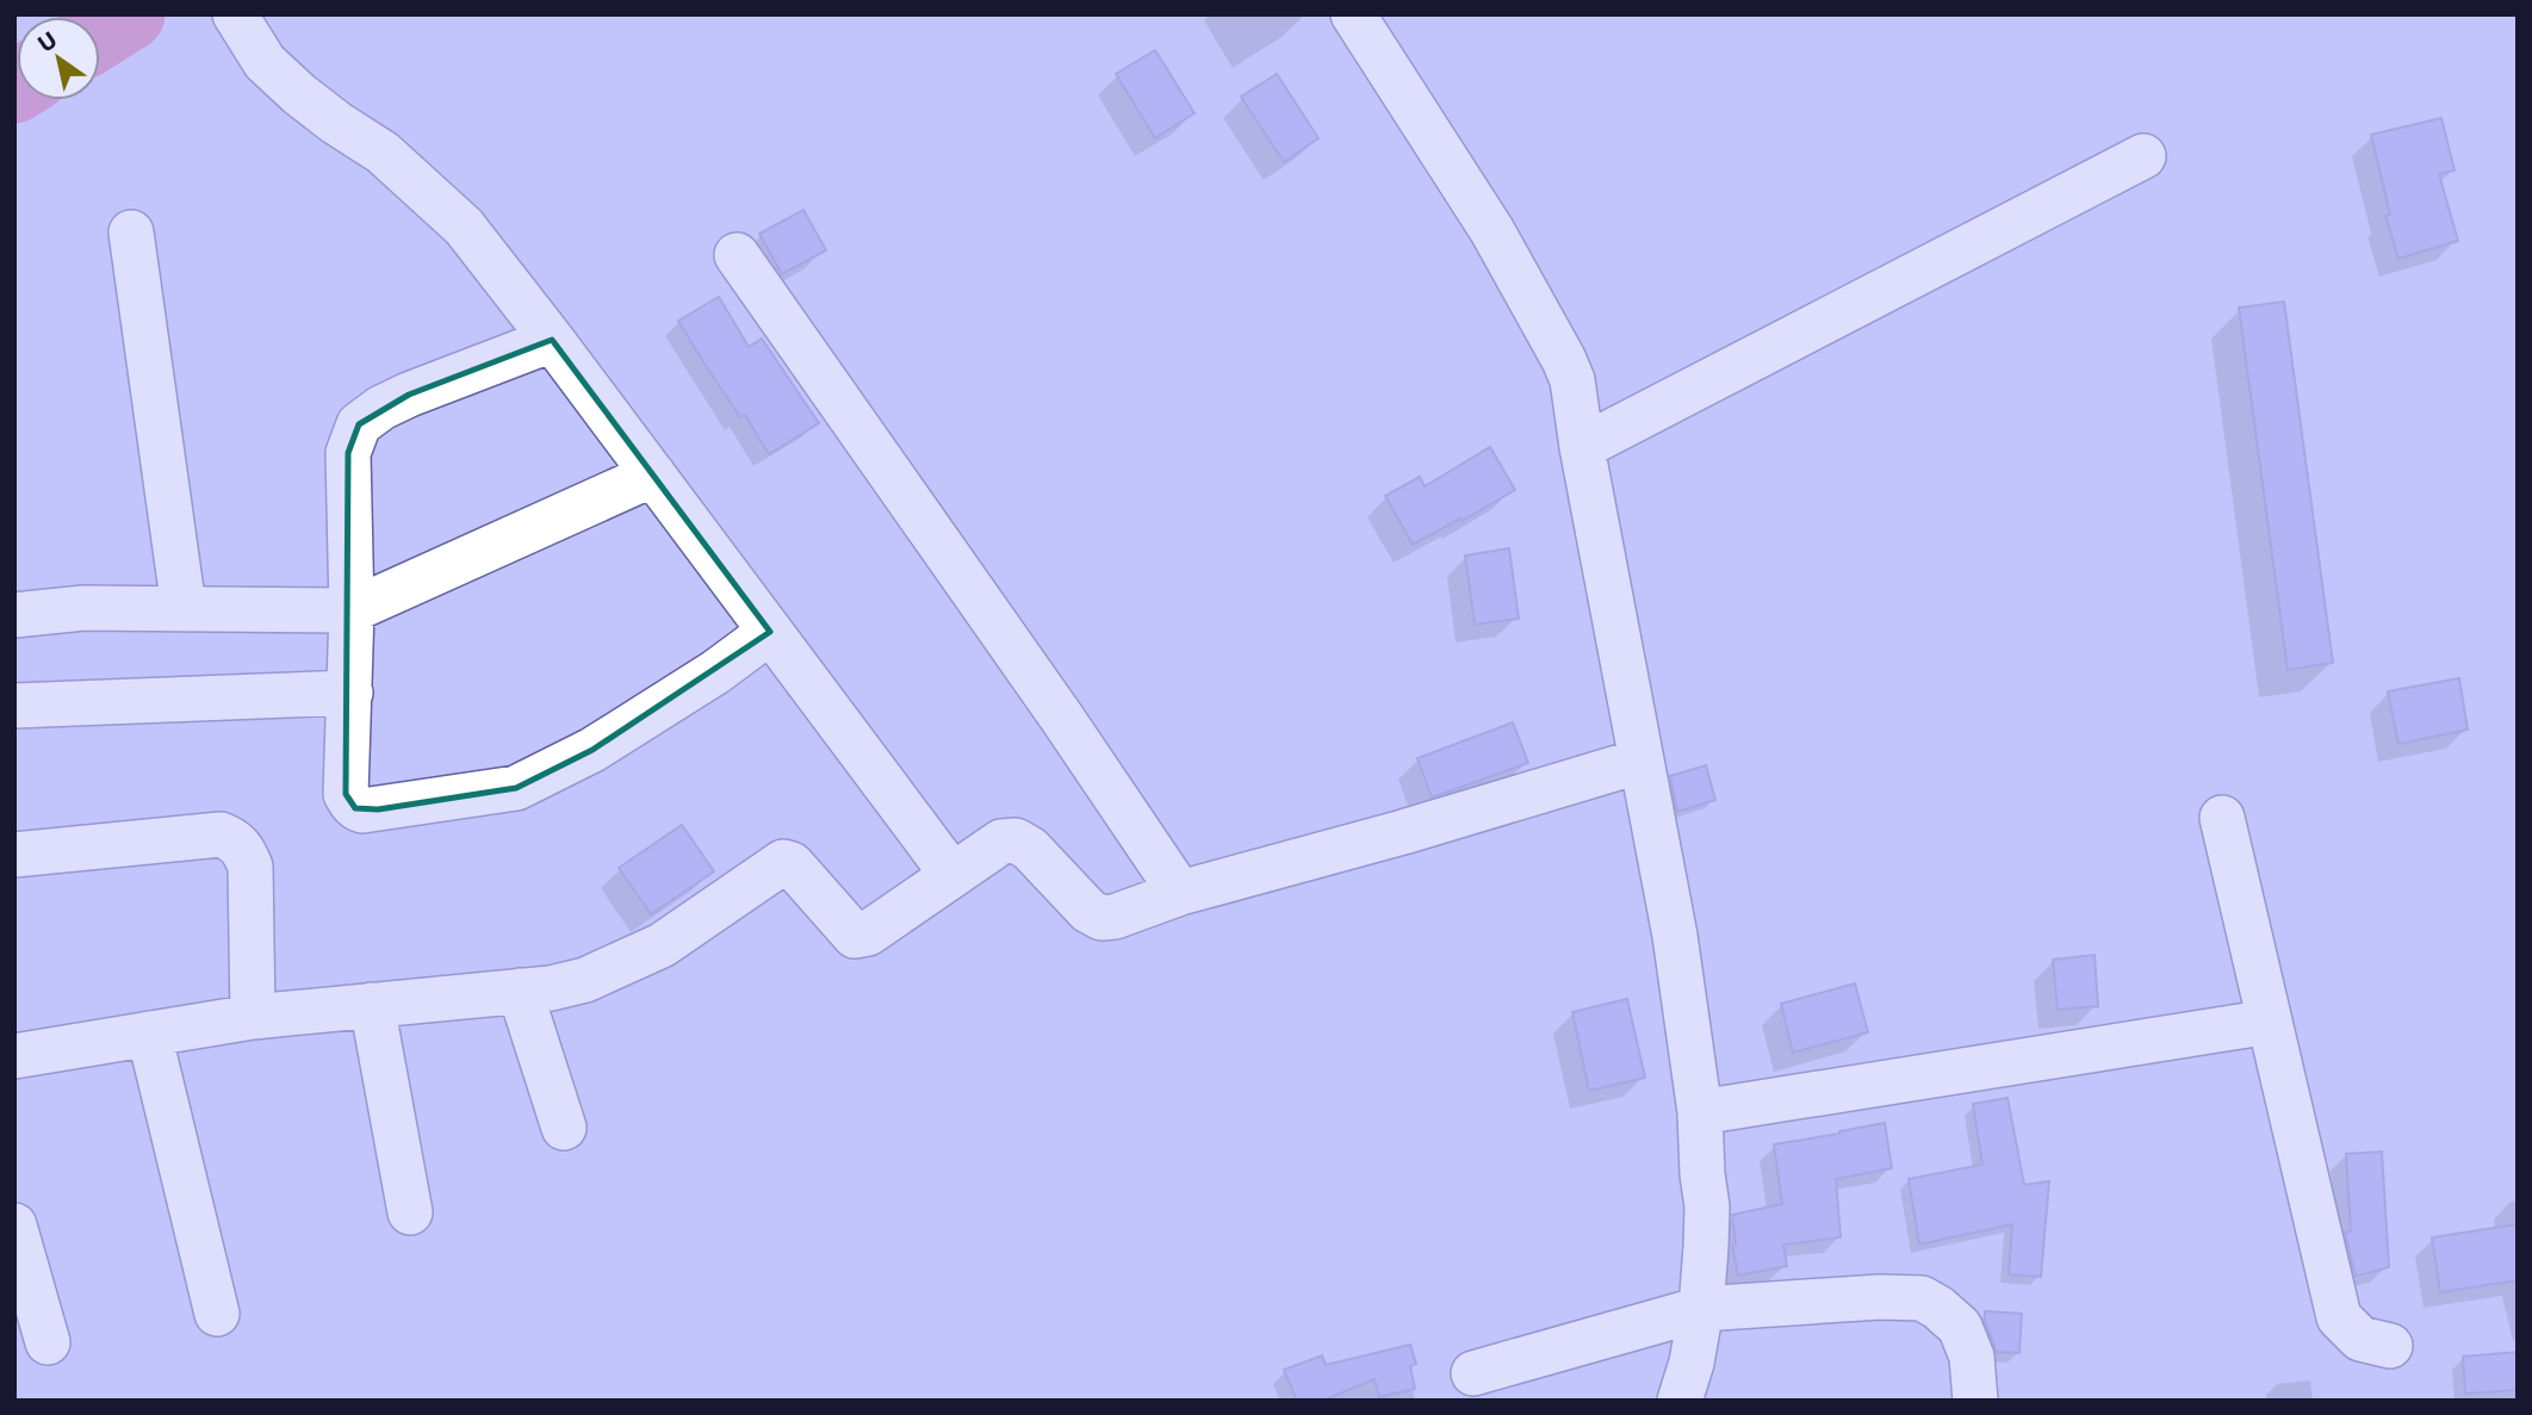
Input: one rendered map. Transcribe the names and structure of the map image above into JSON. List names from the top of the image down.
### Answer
{
  "north": "top left"
}
